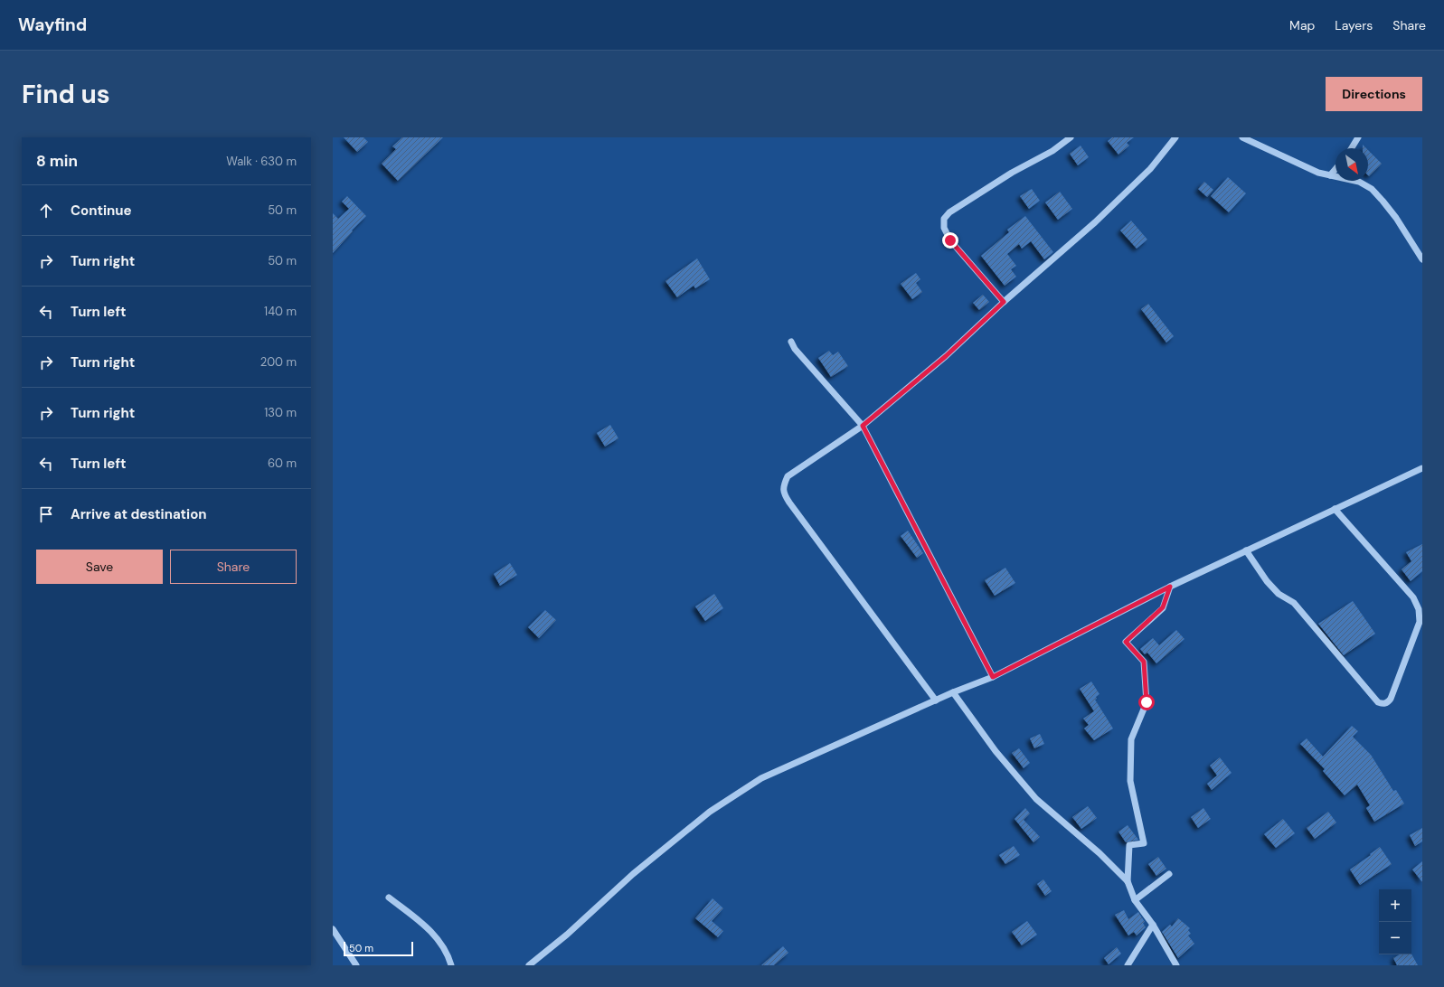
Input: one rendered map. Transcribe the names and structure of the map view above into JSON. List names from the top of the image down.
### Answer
{
  "scale_bar": "50 m",
  "north": "bottom right",
  "page": {
    "header": "Wayfind",
    "nav": ["Map", "Layers", "Share"],
    "buttons": [
      "Directions",
      ["Save", "Share"]
    ],
    "title": "Find us",
    "heading": ["8 min", "Walk · 630 m"],
    "list": [
      ["Continue", "50 m"],
      ["Turn right", "50 m"],
      ["Turn left", "140 m"],
      ["Turn right", "200 m"],
      ["Turn right", "130 m"],
      ["Turn left", "60 m"],
      "Arrive at destination"
    ],
    "map_buttons": ["+", "−"],
    "scale": "50 m"
  }
}
